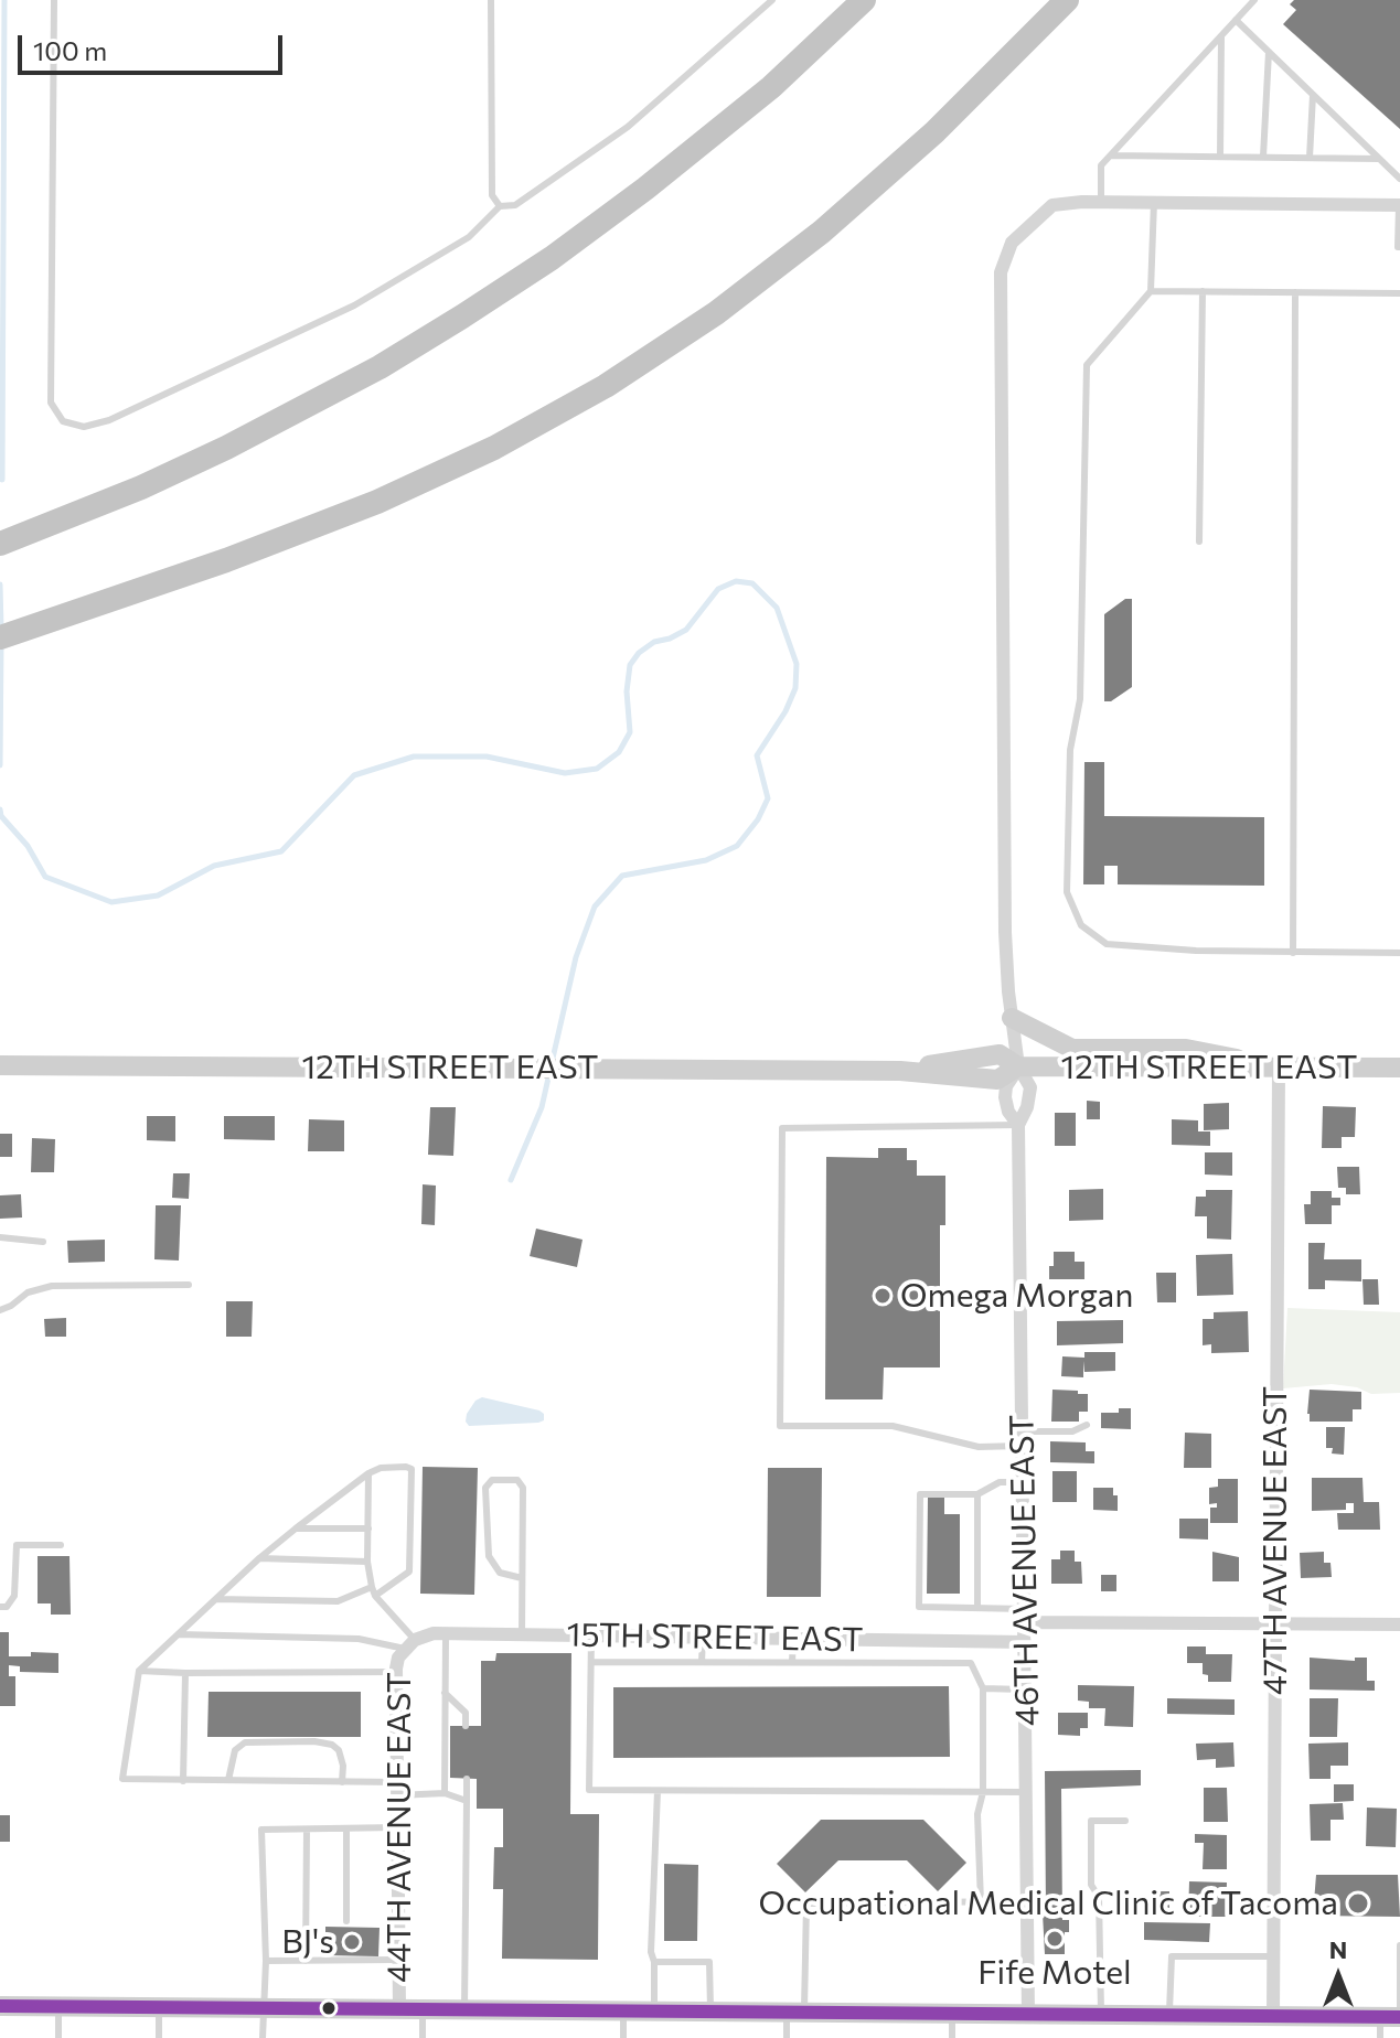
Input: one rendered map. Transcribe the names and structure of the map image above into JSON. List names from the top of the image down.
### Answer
{
  "streets": {
    "street": [
      "12TH STREET EAST",
      "47TH AVENUE EAST",
      "46TH AVENUE EAST",
      "15TH STREET EAST",
      "44TH AVENUE EAST"
    ]
  },
  "crossings": [
    ["12TH STREET EAST", "47TH AVENUE EAST"],
    ["12TH STREET EAST", "46TH AVENUE EAST"],
    ["46TH AVENUE EAST", "15TH STREET EAST"],
    ["15TH STREET EAST", "44TH AVENUE EAST"]
  ],
  "places": [
    "Omega Morgan",
    "Occupational Medical Clinic of Tacoma",
    "Fife Motel",
    "BJ's"
  ],
  "scale_bar": "100 m",
  "north": "top"
}
